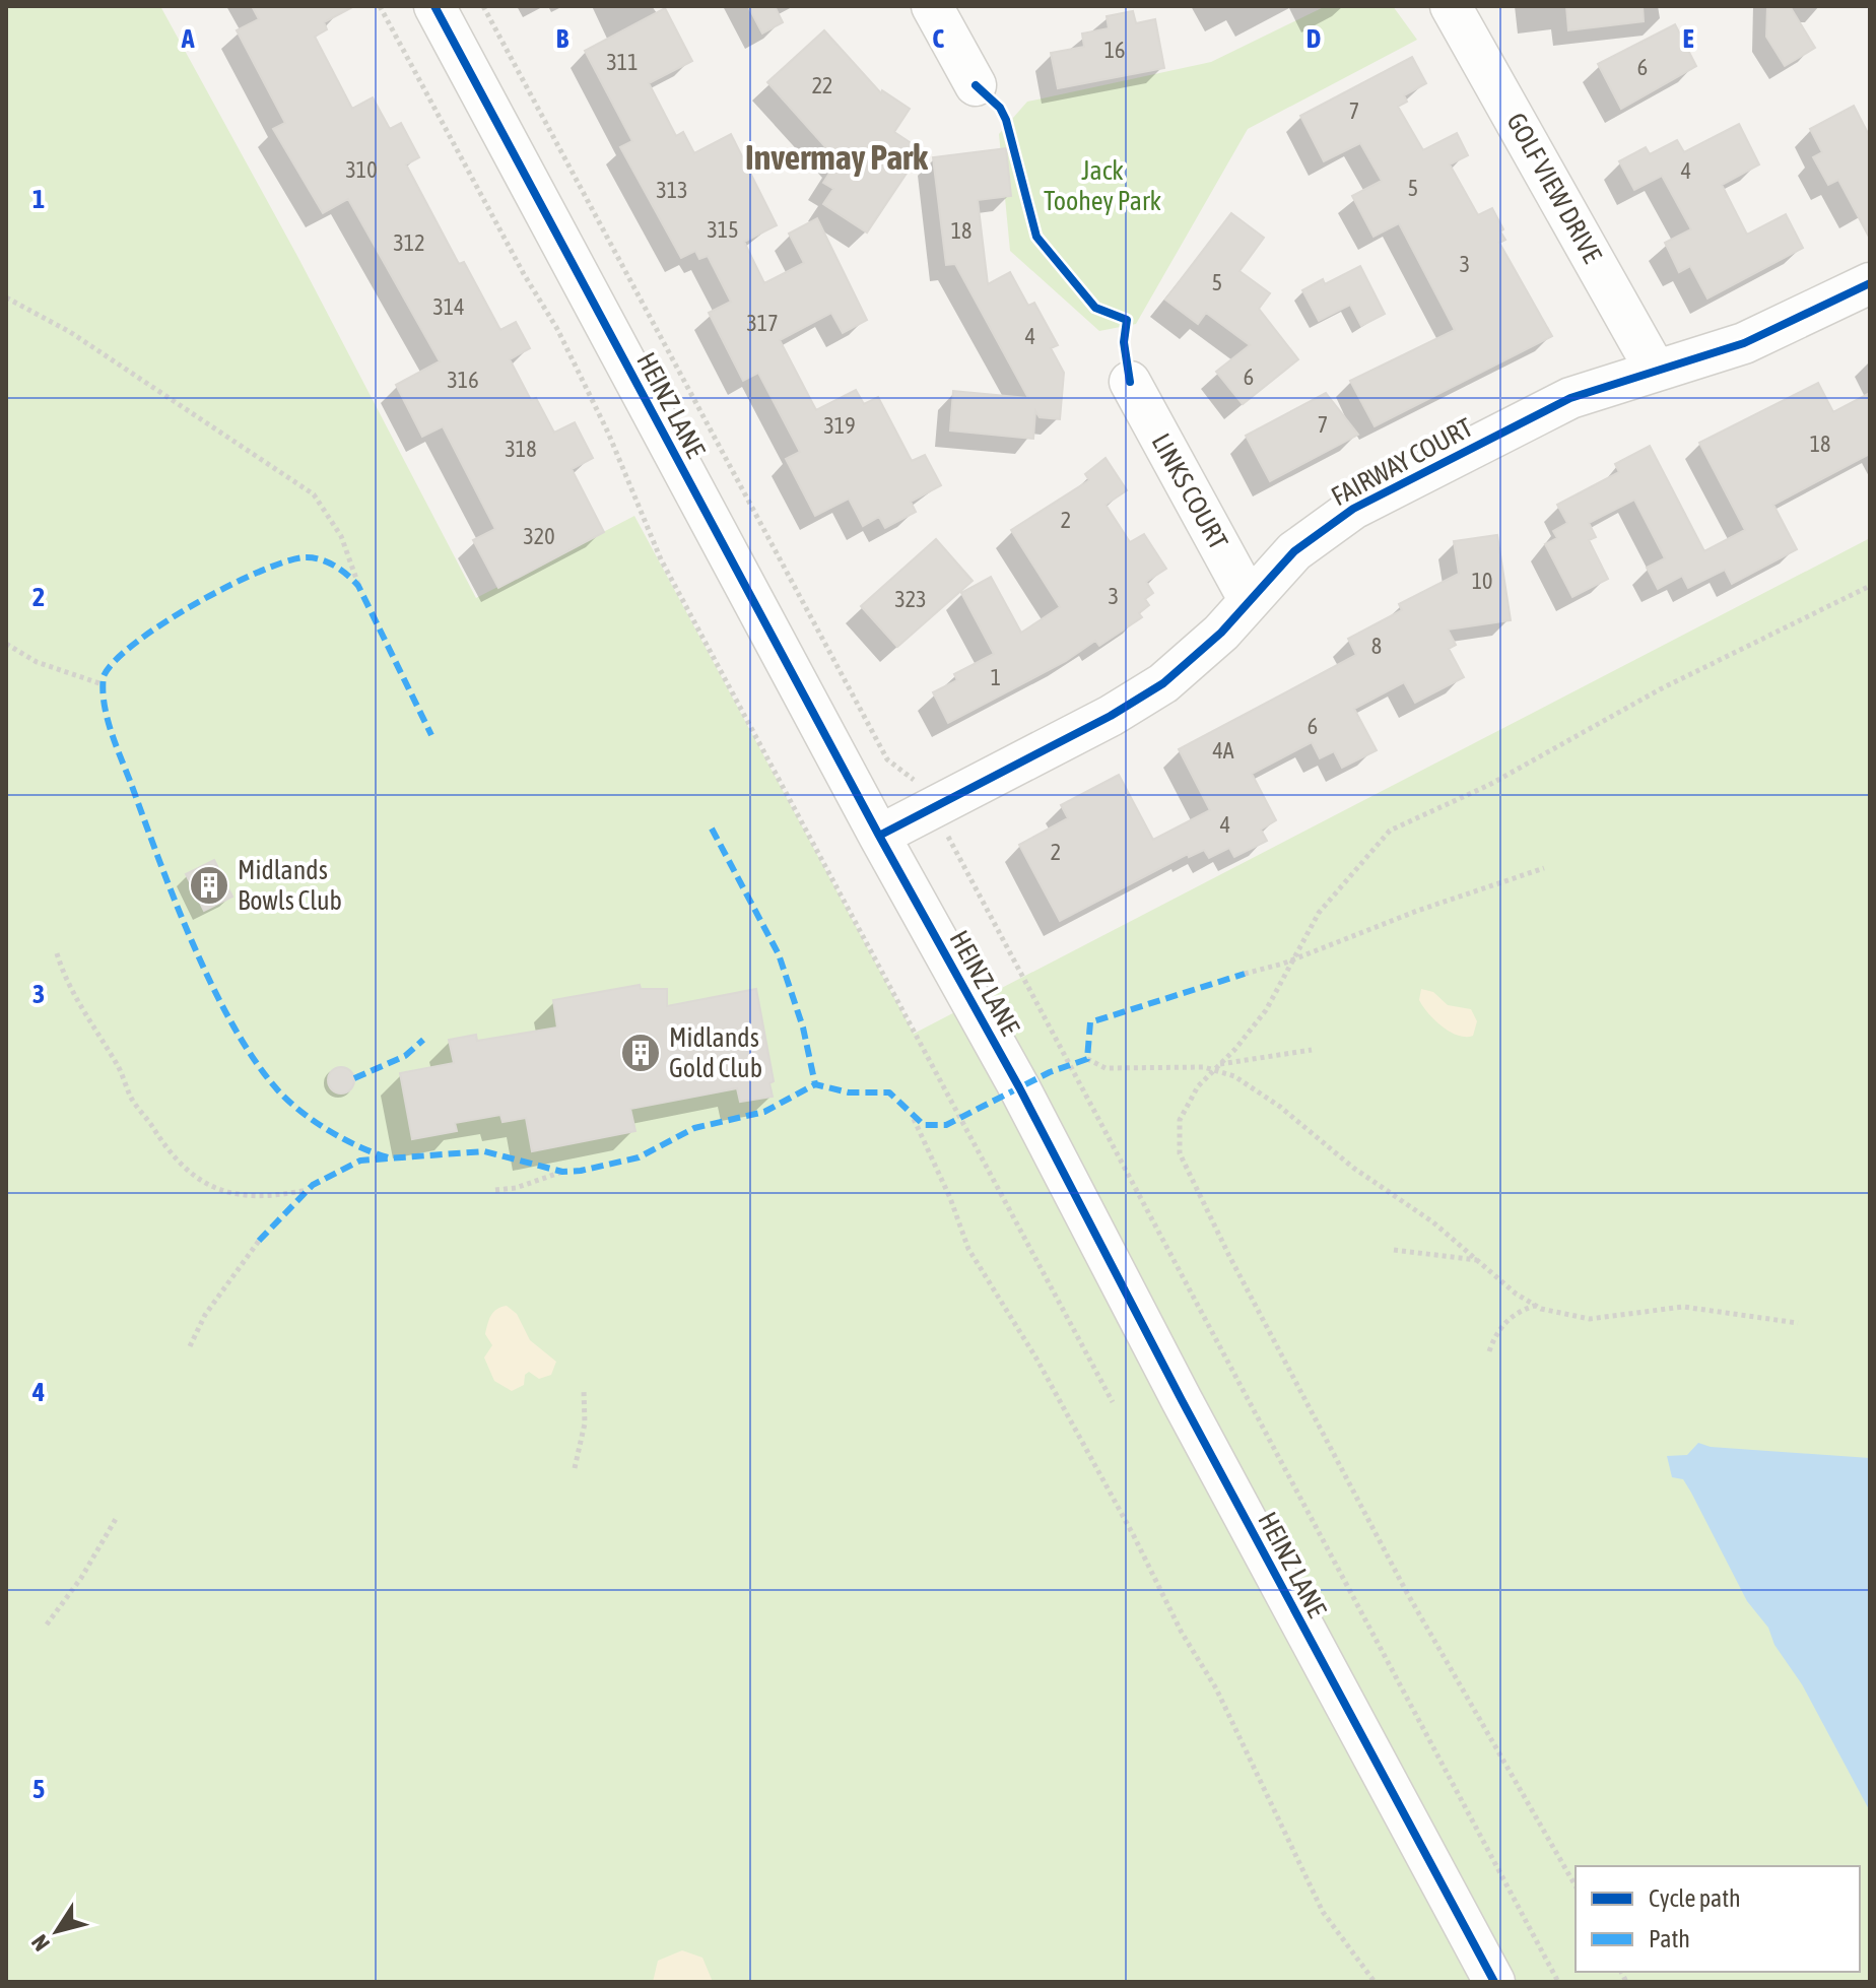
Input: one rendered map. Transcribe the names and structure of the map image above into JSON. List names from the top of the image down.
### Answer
{
  "streets": {
    "street": [
      "GOLF VIEW DRIVE",
      "HEINZ LANE",
      "FAIRWAY COURT",
      "LINKS COURT"
    ]
  },
  "crossings": [
    ["GOLF VIEW DRIVE", "FAIRWAY COURT"],
    ["HEINZ LANE", "FAIRWAY COURT"],
    ["FAIRWAY COURT", "LINKS COURT"]
  ],
  "districts": ["Invermay Park"],
  "parks": ["Jack Toohey Park"],
  "places": {
    "building": ["Midlands Bowls Club", "Midlands Gold Club"]
  },
  "house_numbers": [
    "16",
    "311",
    "6",
    "22",
    "7",
    "310",
    "4",
    "5",
    "313",
    "315",
    "18",
    "312",
    "3",
    "5",
    "314",
    "317",
    "4",
    "6",
    "316",
    "7",
    "319",
    "18",
    "318",
    "2",
    "320",
    "10",
    "3",
    "323",
    "8",
    "1",
    "6",
    "4A",
    "4",
    "2"
  ],
  "legend": ["Cycle path", "Path"],
  "north": "bottom left",
  "grid": {
    "columns": [
      "A",
      "B",
      "C",
      "D",
      "E"
    ],
    "rows": [
      "1",
      "2",
      "3",
      "4",
      "5"
    ]
  }
}
